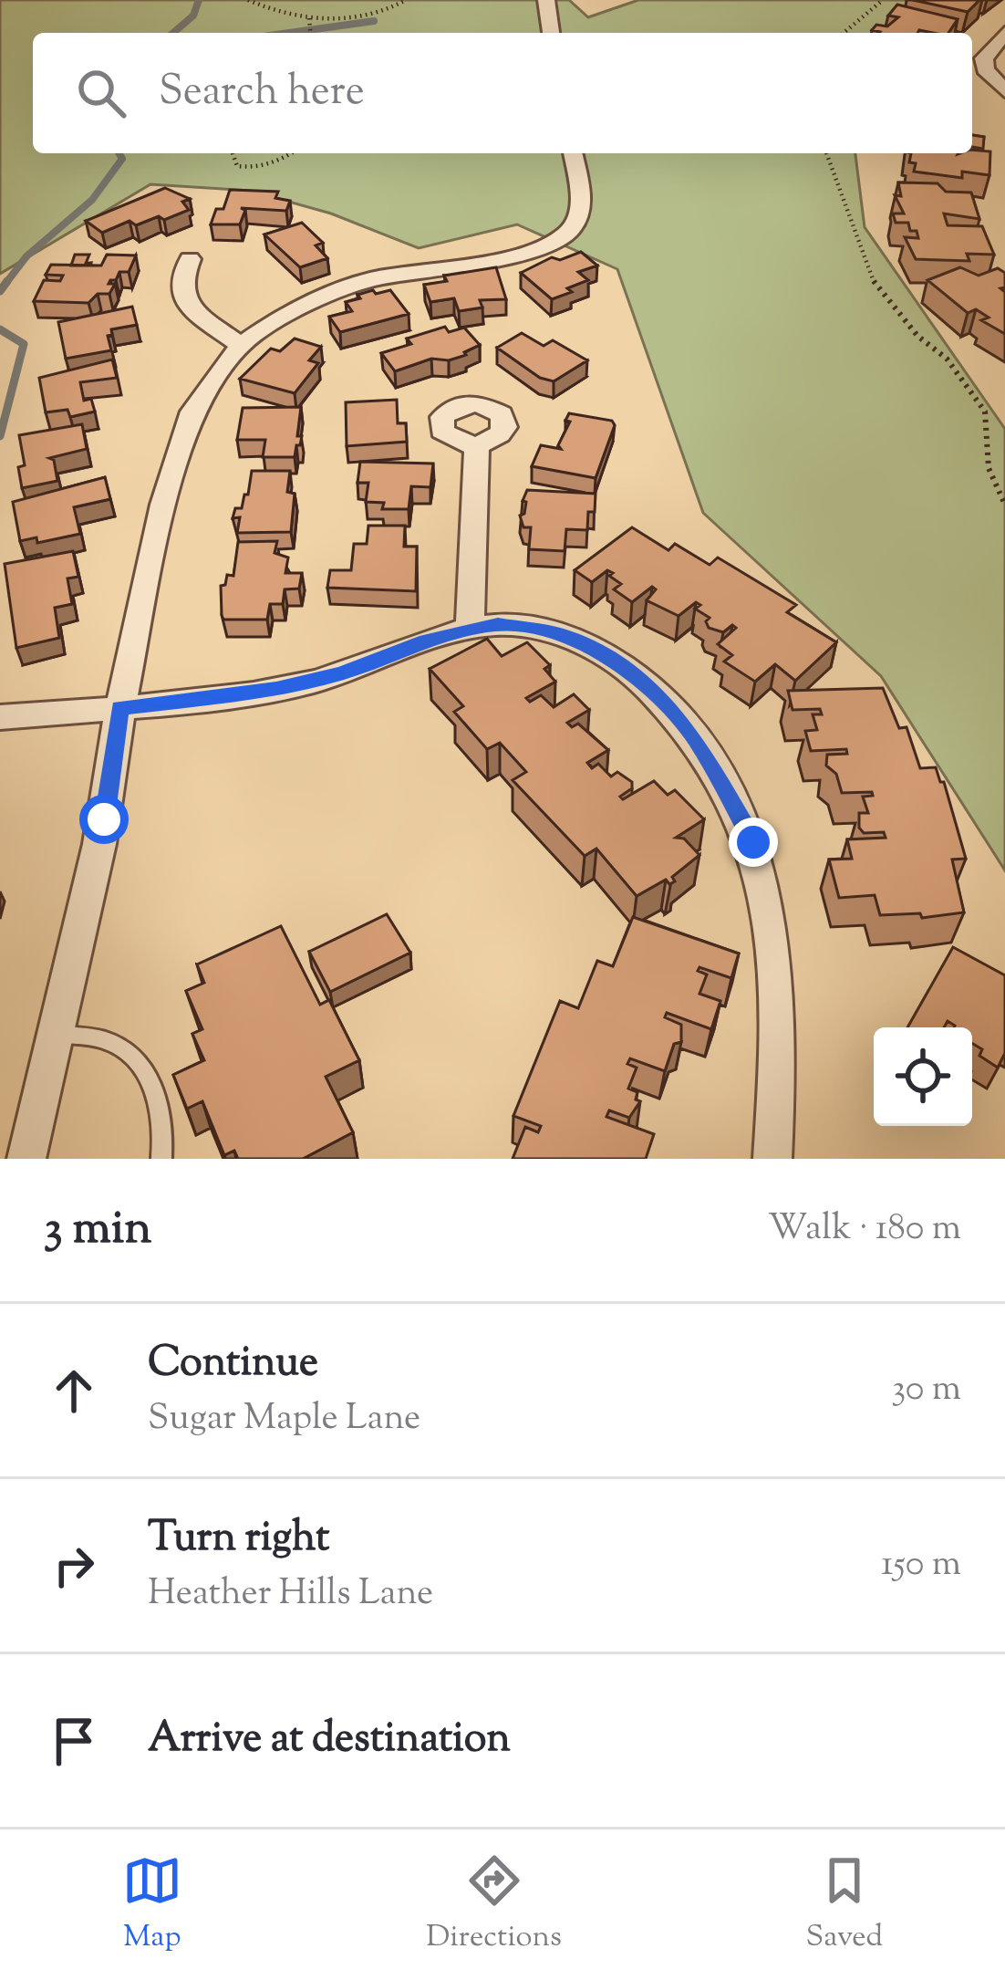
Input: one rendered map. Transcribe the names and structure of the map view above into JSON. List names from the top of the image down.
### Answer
{
  "page": {
    "search": "Search here",
    "heading": ["3 min", "Walk · 180 m"],
    "list": [
      ["Continue", "Sugar Maple Lane", "30 m"],
      ["Turn right", "Heather Hills Lane", "150 m"],
      "Arrive at destination"
    ],
    "nav": ["Map", "Directions", "Saved"]
  }
}
